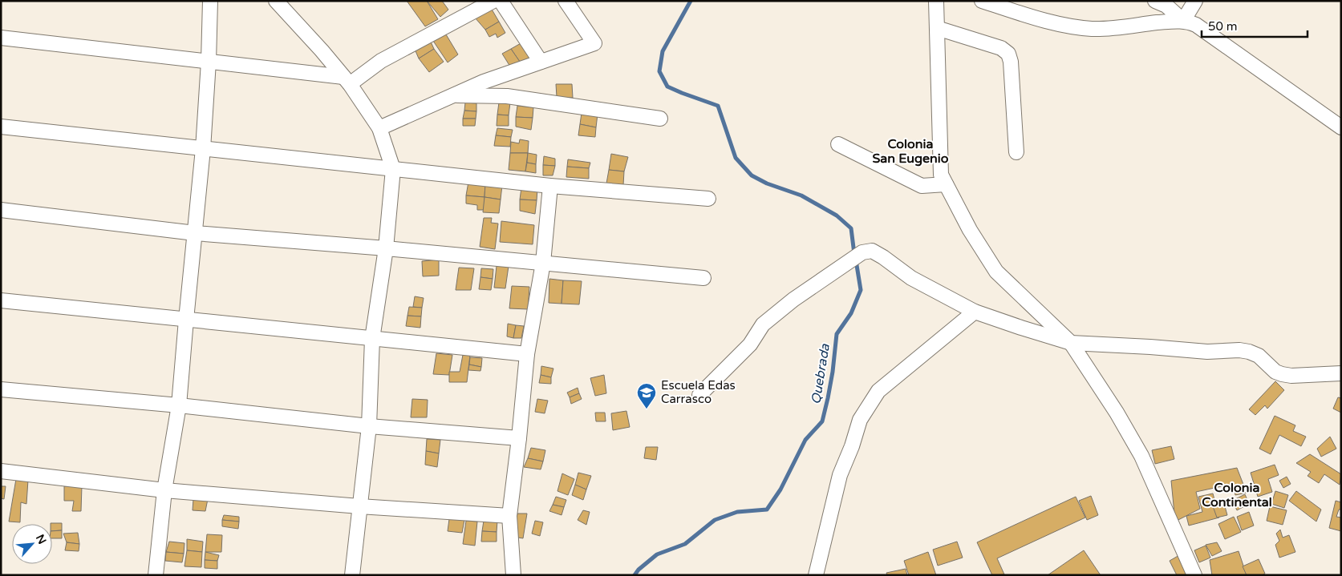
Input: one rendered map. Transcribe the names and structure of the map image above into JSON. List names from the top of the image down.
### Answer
{
  "districts": ["Colonia San Eugenio", "Colonia Continental"],
  "water": ["Quebrada"],
  "places": {
    "school or university": ["Escuela Edas Carrasco"]
  },
  "scale_bar": "50 m",
  "north": "top right"
}
